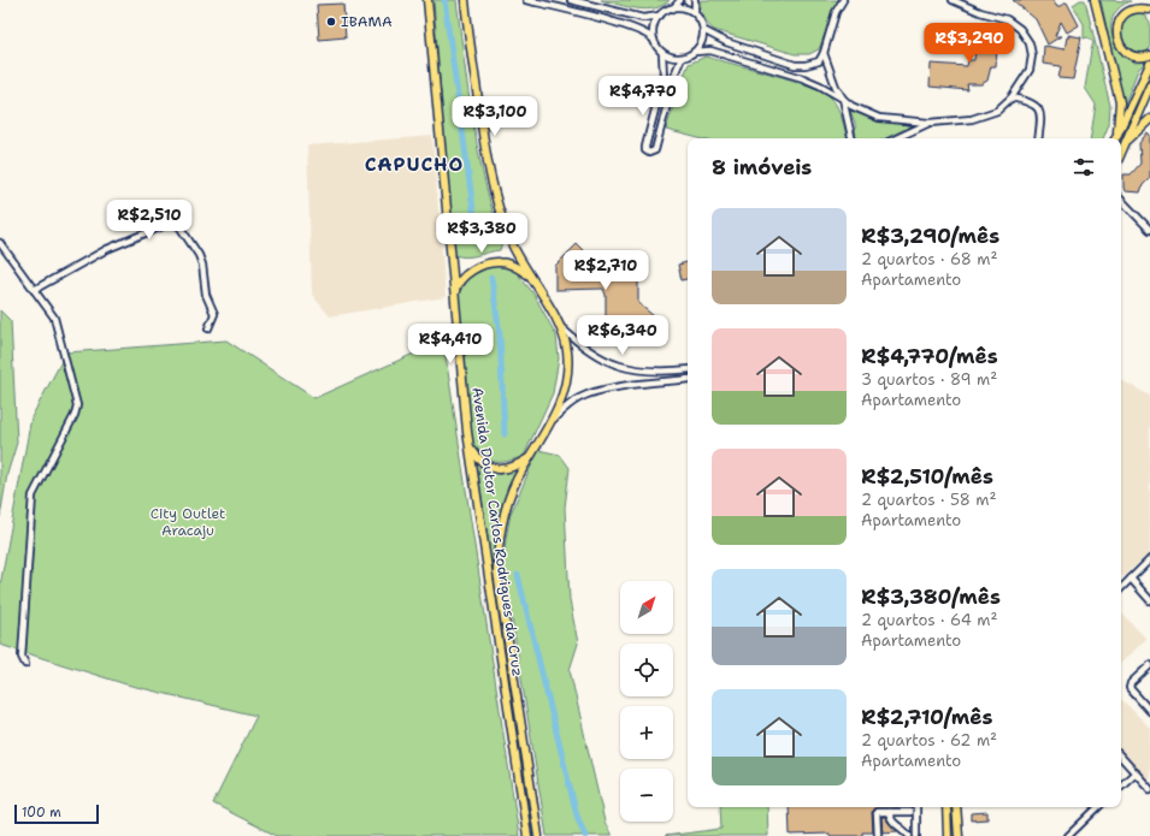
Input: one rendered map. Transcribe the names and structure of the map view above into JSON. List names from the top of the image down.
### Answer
{
  "streets": {
    "main road": ["Avenida Doutor Carlos Rodrigues da Cruz"]
  },
  "districts": ["CAPUCHO"],
  "parks": ["City Outlet Aracaju"],
  "places": ["IBAMA"],
  "scale_bar": "100 m",
  "north": "top right",
  "page": {
    "price": [
      "R$3,290",
      "R$4,770",
      "R$3,100",
      "R$2,510",
      "R$3,380",
      "R$2,710",
      "R$6,340",
      "R$4,410"
    ],
    "heading": "8 imóveis",
    "list": [
      {
        "name": "R$3,290/mês",
        "note": "2 quartos · 68 m² · Apartamento"
      },
      {
        "name": "R$4,770/mês",
        "note": "3 quartos · 89 m² · Apartamento"
      },
      {
        "name": "R$2,510/mês",
        "note": "2 quartos · 58 m² · Apartamento"
      },
      {
        "name": "R$3,380/mês",
        "note": "2 quartos · 64 m² · Apartamento"
      },
      {
        "name": "R$2,710/mês",
        "note": "2 quartos · 62 m² · Apartamento"
      }
    ],
    "map_buttons": ["+", "−"],
    "scale": "100 m"
  }
}
